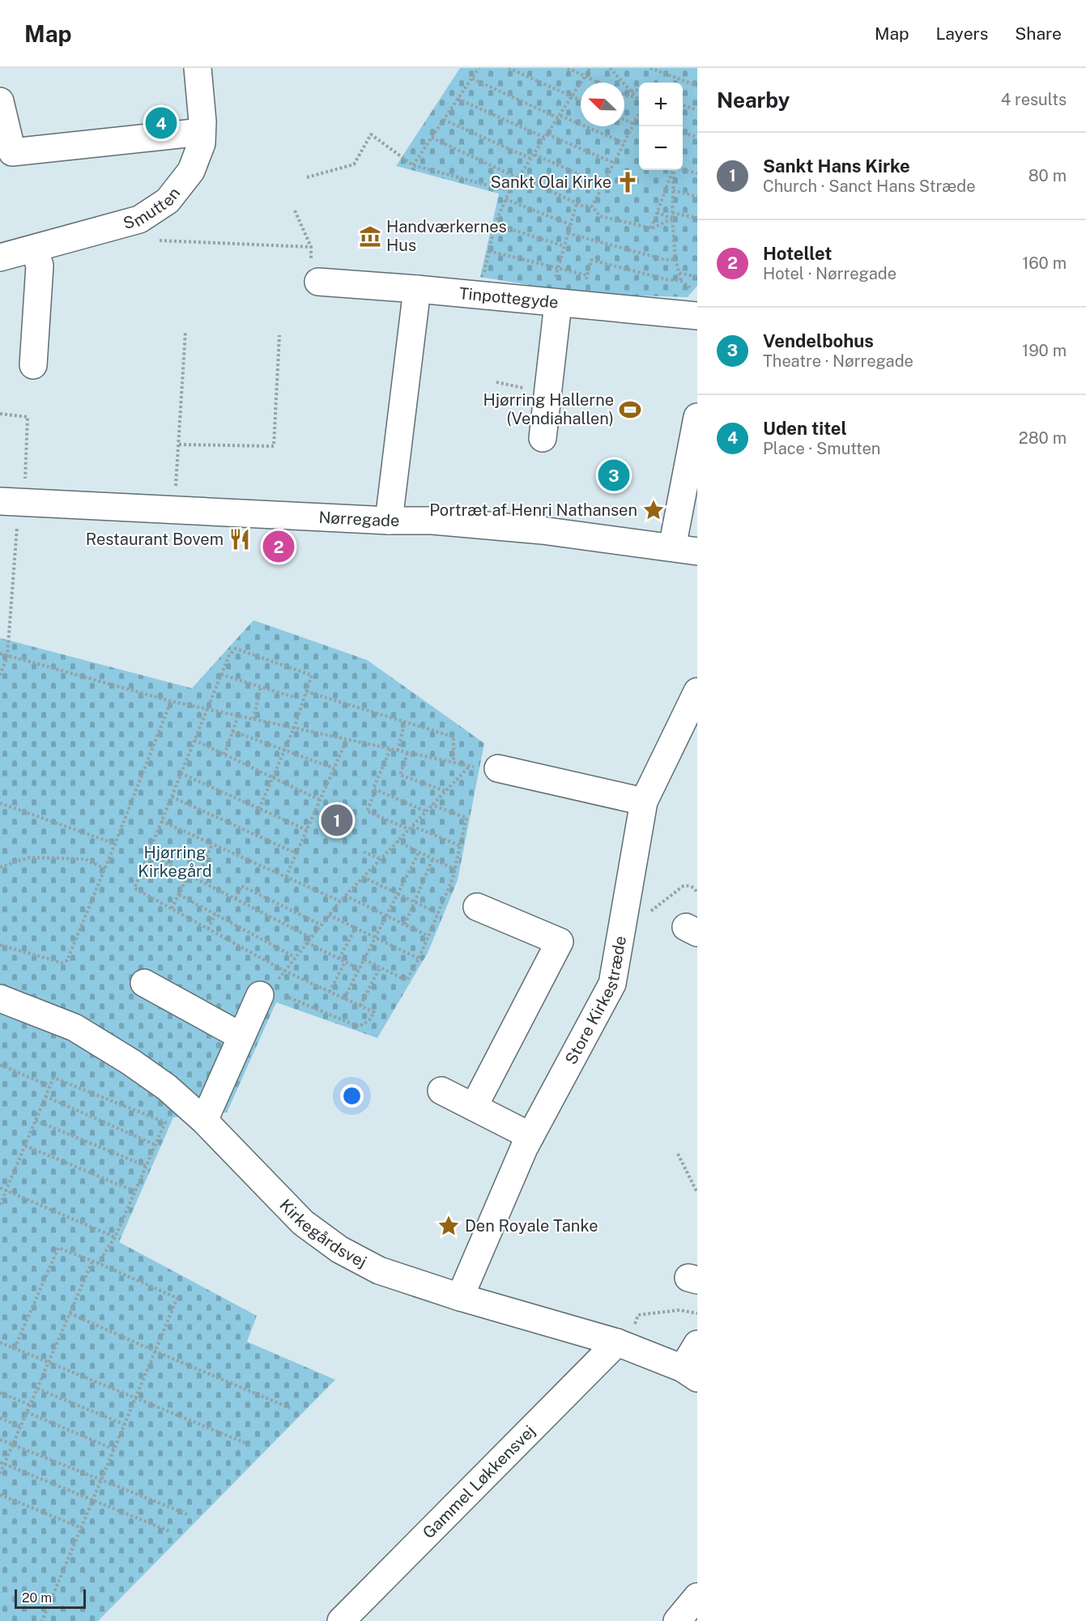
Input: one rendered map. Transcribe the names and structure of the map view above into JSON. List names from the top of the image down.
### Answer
{
  "streets": {
    "street": [
      "Smutten",
      "Tinpottegyde",
      "Nørregade",
      "Store Kirkestræde",
      "Kirkegårdsvej",
      "Gammel Løkkensvej"
    ]
  },
  "crossings": [
    ["Store Kirkestræde", "Kirkegårdsvej"],
    ["Kirkegårdsvej", "Gammel Løkkensvej"]
  ],
  "parks": ["Hjørring Kirkegård"],
  "places": {
    "church": ["Sankt Olai Kirke"],
    "museum": ["Handværkernes Hus"],
    "sports": ["Hjørring Hallerne (Vendiahallen)"],
    "place": ["Portræt af Henri Nathansen", "Den Royale Tanke"],
    "restaurant": ["Restaurant Bovem"]
  },
  "scale_bar": "20 m",
  "north": "top left",
  "page": {
    "header": "Map",
    "nav": ["Map", "Layers", "Share"],
    "heading": ["Nearby", "4 results"],
    "map_buttons": ["+", "−"],
    "pins": [
      "4",
      "3",
      "2",
      "1"
    ],
    "list": [
      {
        "mark": "1",
        "name": "Sankt Hans Kirke",
        "note": "Church · Sanct Hans Stræde",
        "value": "80 m"
      },
      {
        "mark": "2",
        "name": "Hotellet",
        "note": "Hotel · Nørregade",
        "value": "160 m"
      },
      {
        "mark": "3",
        "name": "Vendelbohus",
        "note": "Theatre · Nørregade",
        "value": "190 m"
      },
      {
        "mark": "4",
        "name": "Uden titel",
        "note": "Place · Smutten",
        "value": "280 m"
      }
    ],
    "scale": "20 m"
  }
}
